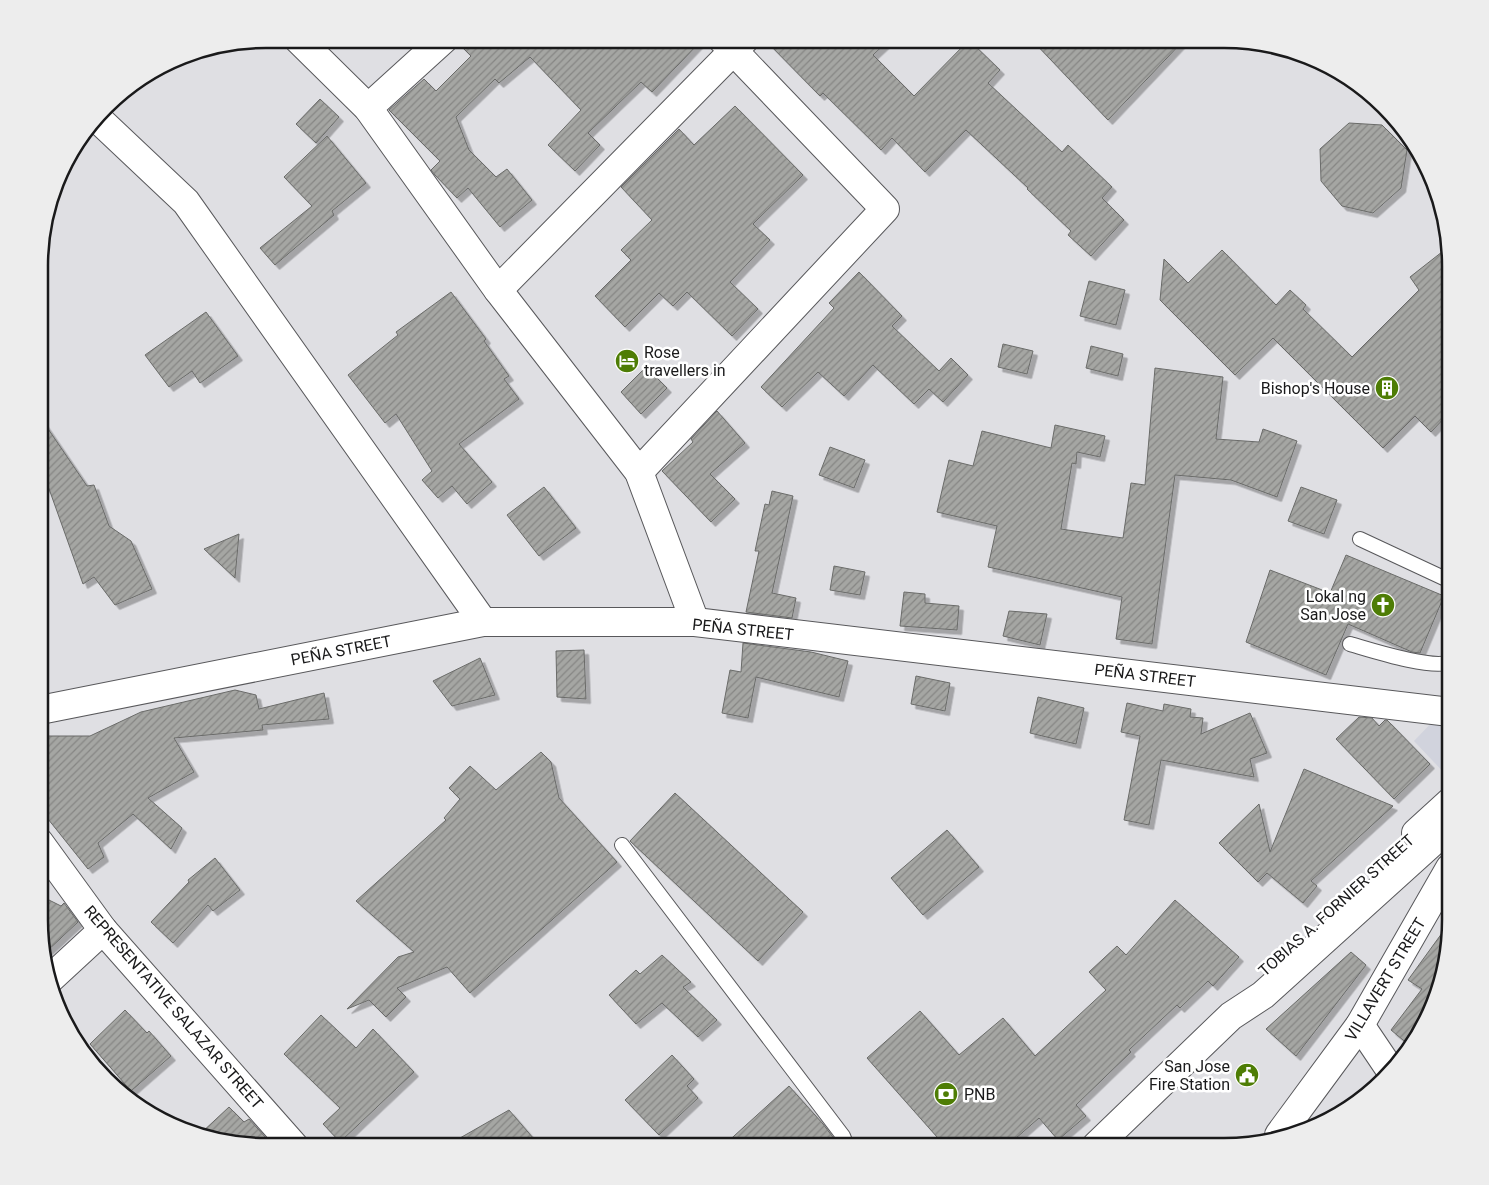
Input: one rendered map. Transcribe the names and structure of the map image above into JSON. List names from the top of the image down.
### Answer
{
  "streets": {
    "street": [
      "PEÑA STREET",
      "TOBIAS A. FORNIER STREET",
      "VILLAVERT STREET",
      "REPRESENTATIVE SALAZAR STREET"
    ]
  },
  "places": {
    "hotel": ["Rose travellers in"],
    "building": ["Bishop's House"],
    "church": ["Lokal ng San Jose"],
    "public building": ["San Jose Fire Station"],
    "bank": ["PNB"]
  }
}
